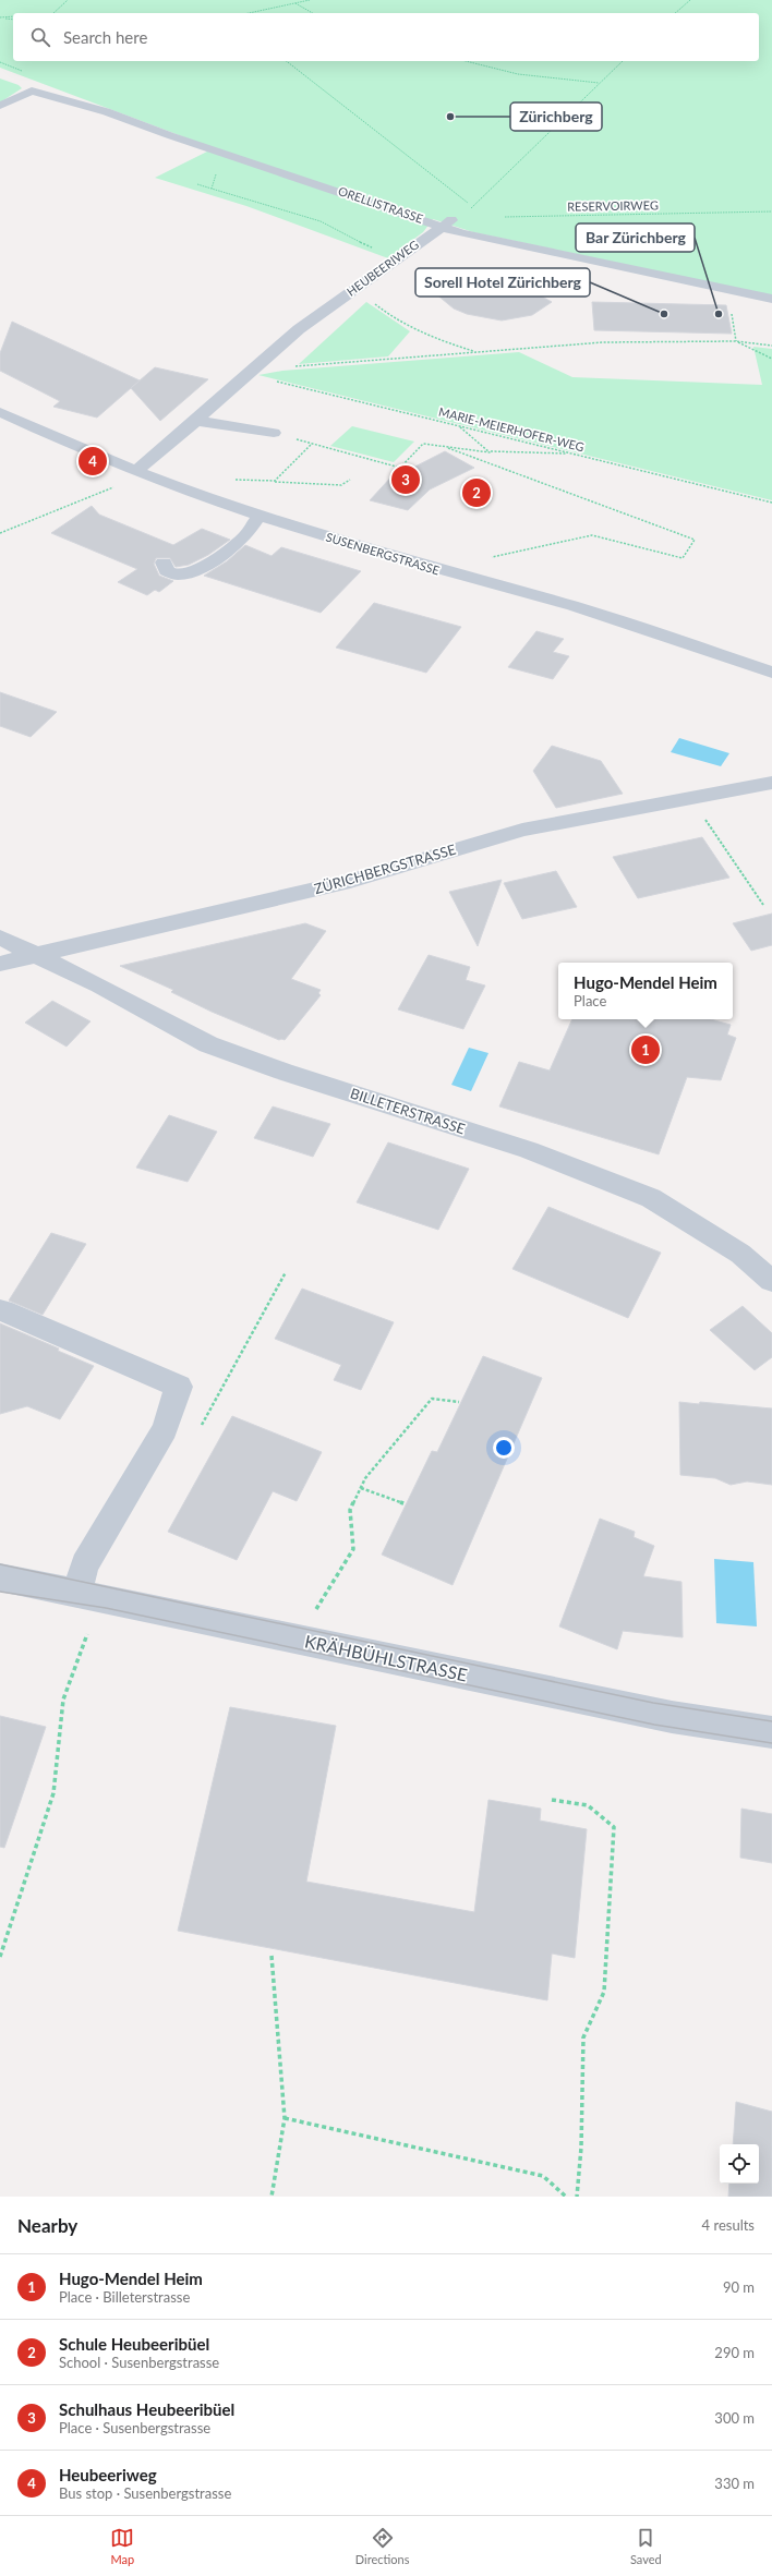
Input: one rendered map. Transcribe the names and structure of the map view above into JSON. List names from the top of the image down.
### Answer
{
  "streets": {
    "street": [
      "ORELLISTRASSE",
      "HEUBEERIWEG",
      "SUSENBERGSTRASSE",
      "ZÜRICHBERGSTRASSE",
      "BILLETERSTRASSE",
      "KRÄHBÜHLSTRASSE"
    ],
    "path": ["RESERVOIRWEG", "MARIE-MEIERHOFER-WEG"]
  },
  "crossings": [
    ["ORELLISTRASSE", "HEUBEERIWEG"],
    ["RESERVOIRWEG", "HEUBEERIWEG"],
    ["HEUBEERIWEG", "MARIE-MEIERHOFER-WEG"],
    ["HEUBEERIWEG", "SUSENBERGSTRASSE"],
    ["ZÜRICHBERGSTRASSE", "BILLETERSTRASSE"]
  ],
  "places": ["Zürichberg", "Sorell Hotel Zürichberg", "Bar Zürichberg"],
  "page": {
    "search": "Search here",
    "pins": [
      "4",
      "3",
      "2",
      "1"
    ],
    "popup": ["Hugo-Mendel Heim", "Place"],
    "heading": ["Nearby", "4 results"],
    "list": [
      {
        "mark": "1",
        "name": "Hugo-Mendel Heim",
        "note": "Place · Billeterstrasse",
        "value": "90 m"
      },
      {
        "mark": "2",
        "name": "Schule Heubeeribüel",
        "note": "School · Susenbergstrasse",
        "value": "290 m"
      },
      {
        "mark": "3",
        "name": "Schulhaus Heubeeribüel",
        "note": "Place · Susenbergstrasse",
        "value": "300 m"
      },
      {
        "mark": "4",
        "name": "Heubeeriweg",
        "note": "Bus stop · Susenbergstrasse",
        "value": "330 m"
      }
    ],
    "nav": ["Map", "Directions", "Saved"]
  }
}
